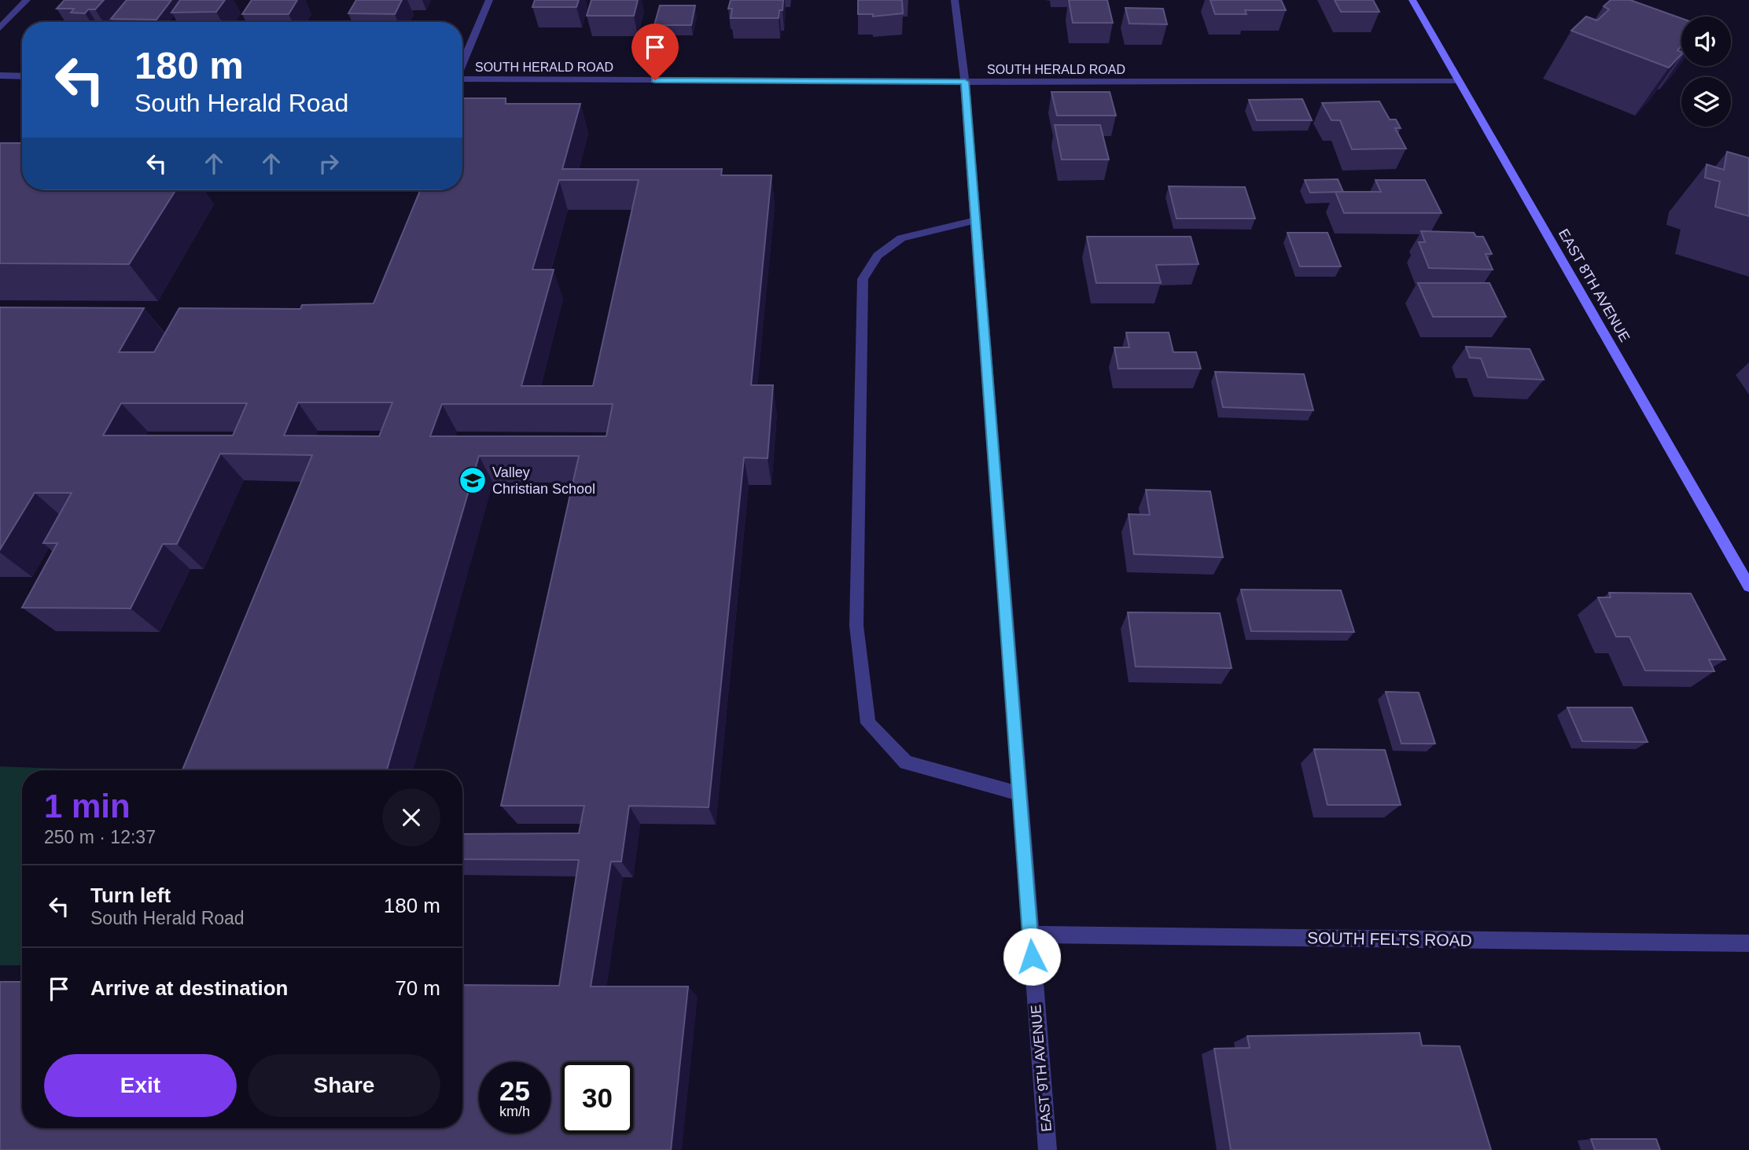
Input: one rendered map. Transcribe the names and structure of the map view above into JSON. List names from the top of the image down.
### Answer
{
  "streets": {
    "street": [
      "SOUTH HERALD ROAD",
      "EAST 8TH AVENUE",
      "SOUTH FELTS ROAD",
      "EAST 9TH AVENUE"
    ]
  },
  "crossings": [
    ["SOUTH HERALD ROAD", "EAST 8TH AVENUE"],
    ["SOUTH HERALD ROAD", "EAST 9TH AVENUE"],
    ["SOUTH FELTS ROAD", "EAST 9TH AVENUE"]
  ],
  "places": {
    "school or university": ["Valley Christian School"]
  },
  "page": {
    "turn": ["180 m", "South Herald Road"],
    "heading": ["1 min", "250 m · 12:37"],
    "list": [
      {
        "name": "Turn left",
        "note": "South Herald Road",
        "value": "180 m"
      },
      {
        "name": "Arrive at destination",
        "value": "70 m"
      }
    ],
    "buttons": ["Exit", "Share"],
    "speed": "25 km/h",
    "limit": "30"
  }
}
